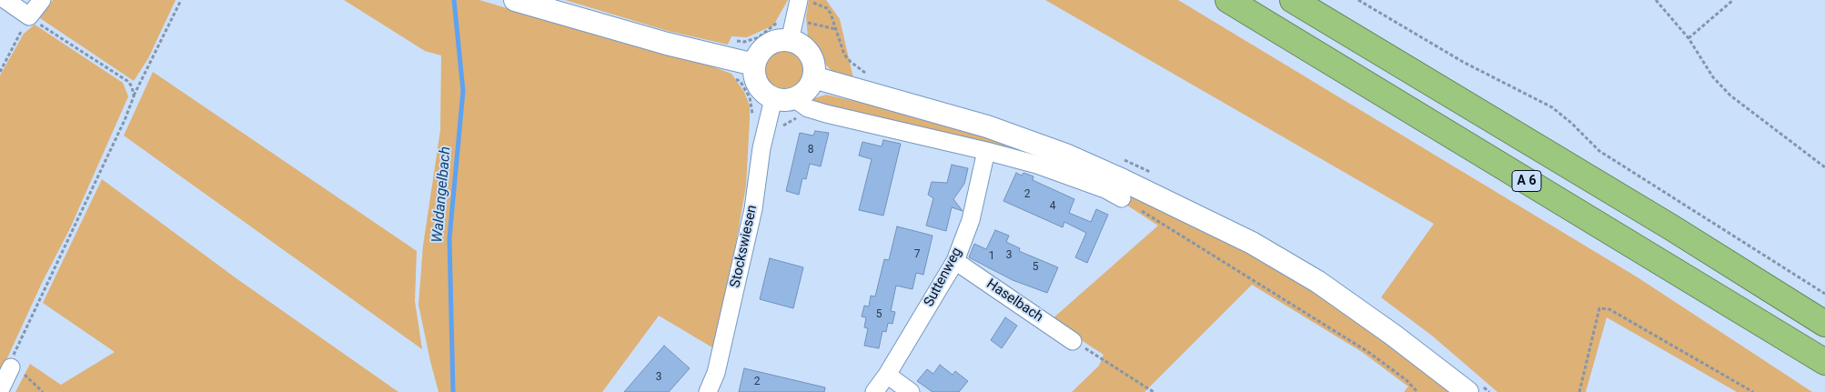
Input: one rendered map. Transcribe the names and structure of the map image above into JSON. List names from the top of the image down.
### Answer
{
  "streets": {
    "highway": ["A 6"],
    "street": ["Stockswiesen", "Suttenweg", "Haselbach"]
  },
  "crossings": [
    ["Suttenweg", "Haselbach"]
  ],
  "water": ["Waldangelbach"],
  "house_numbers": [
    "8",
    "2",
    "4",
    "7",
    "3",
    "1",
    "5",
    "5",
    "3",
    "2"
  ]
}
